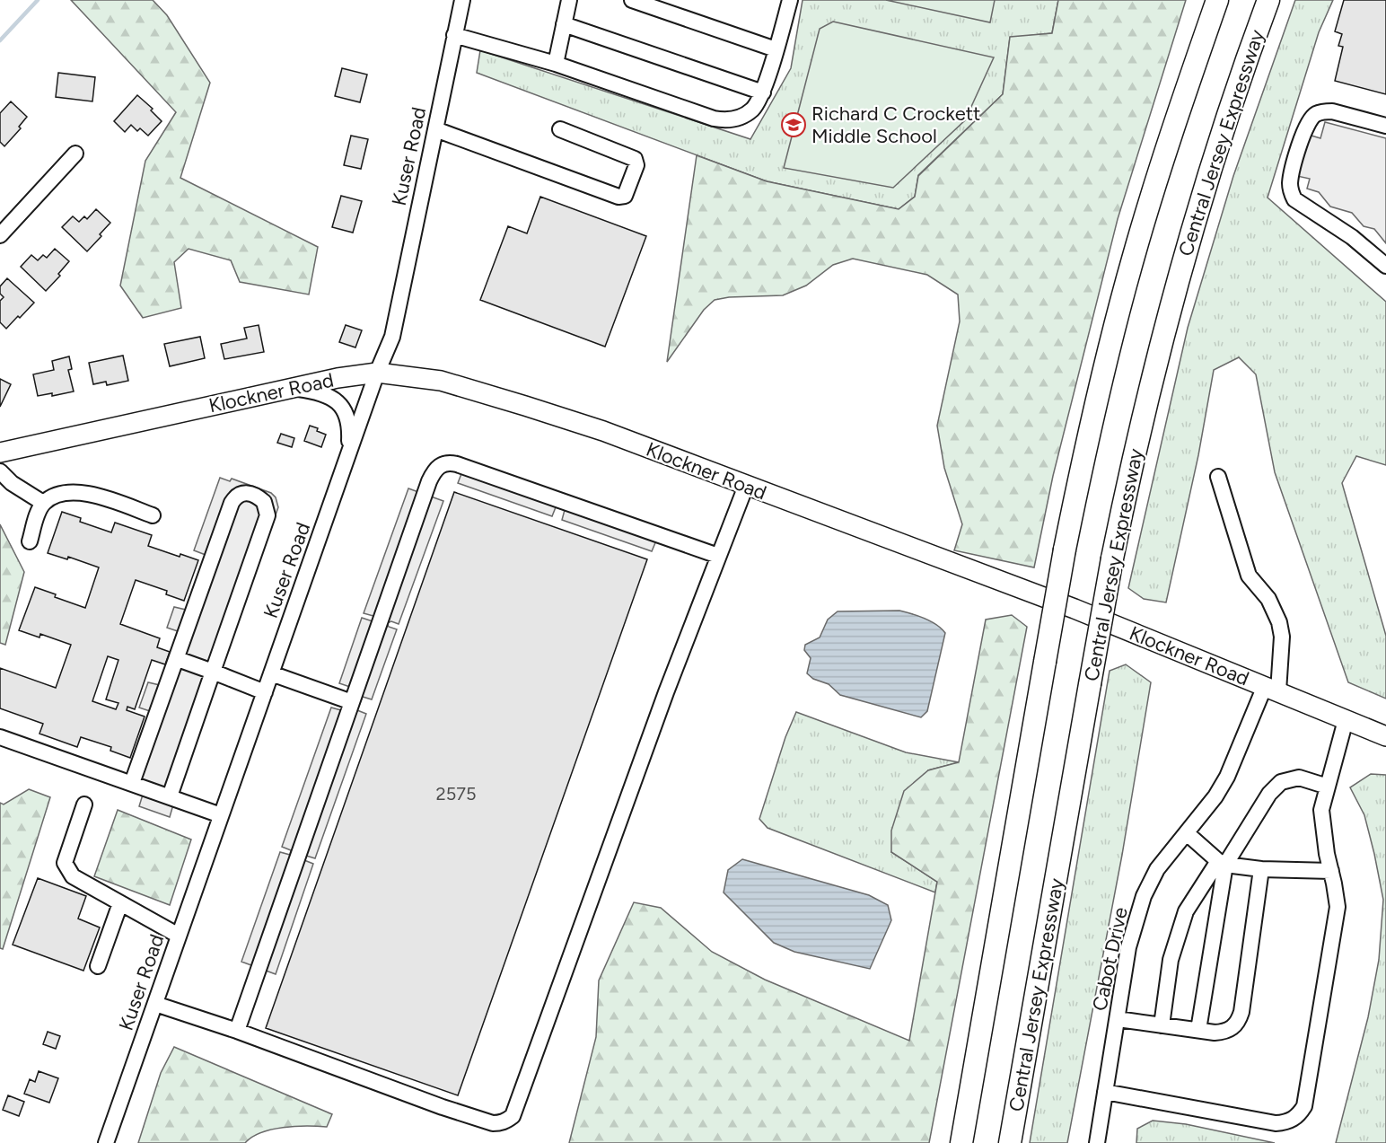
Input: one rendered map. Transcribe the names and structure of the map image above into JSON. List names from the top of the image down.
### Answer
{
  "streets": {
    "highway": ["Central Jersey Expressway"],
    "main road": ["Klockner Road"],
    "street": ["Kuser Road", "Cabot Drive"]
  },
  "crossings": [
    ["Kuser Road", "Klockner Road"],
    ["Klockner Road", "Cabot Drive"]
  ],
  "places": {
    "school or university": ["Richard C Crockett Middle School"]
  },
  "house_numbers": ["2575"]
}
